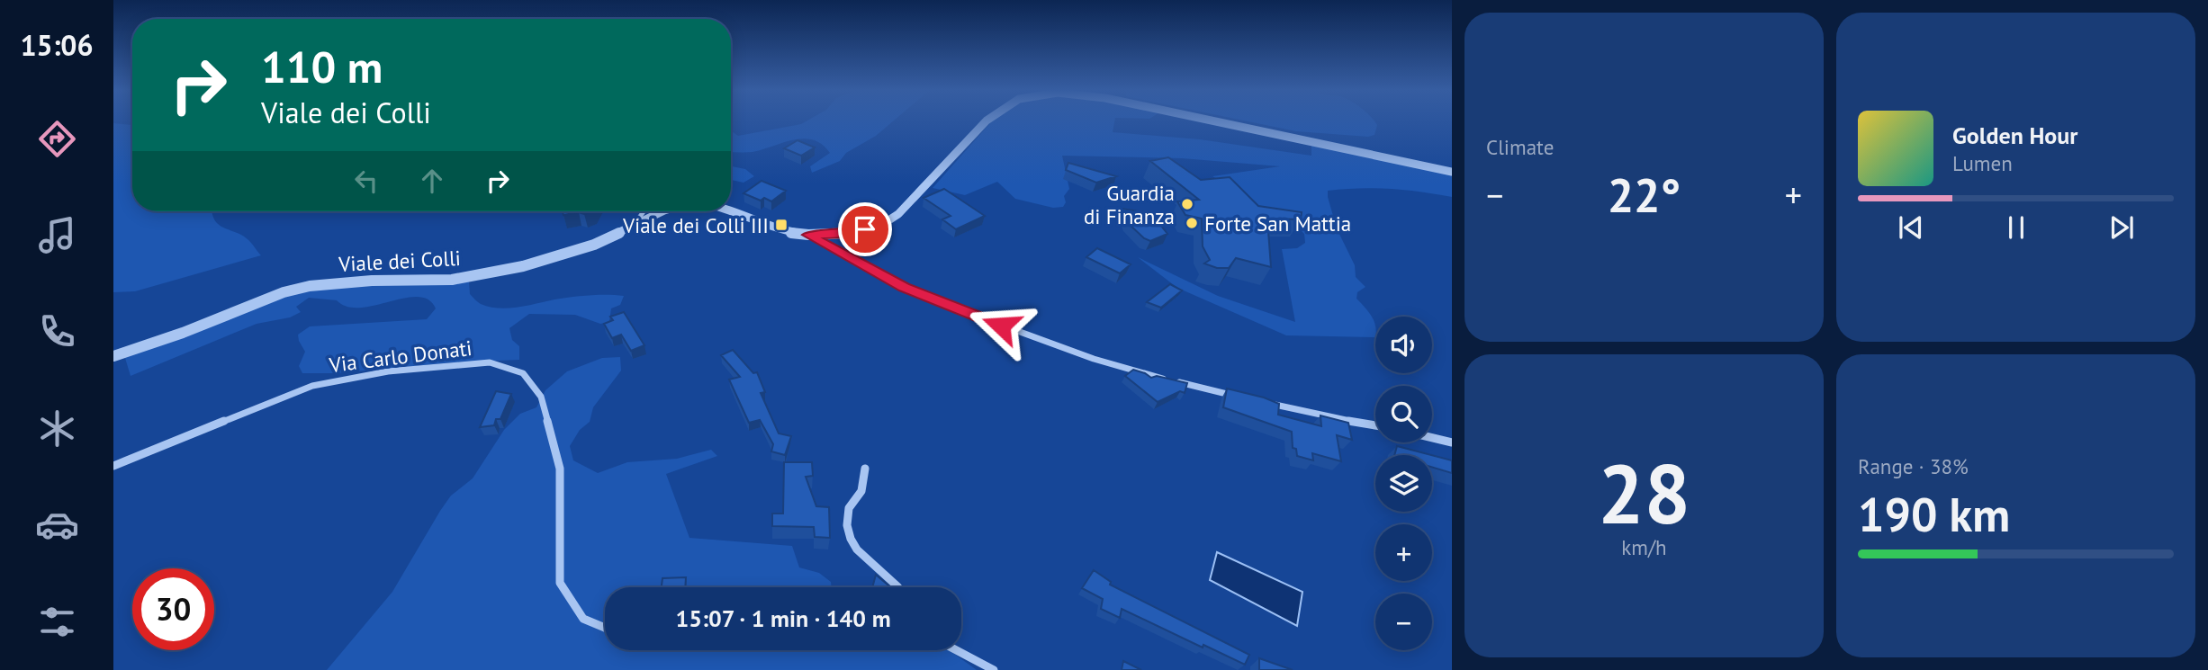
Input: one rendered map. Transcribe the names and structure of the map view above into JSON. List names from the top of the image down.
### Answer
{
  "streets": {
    "street": ["Viale dei Colli", "Via Carlo Donati"]
  },
  "places": {
    "other": ["Guardia di Finanza", "Forte San Mattia"],
    "transit": ["Viale dei Colli III"]
  },
  "page": {
    "tabs": "15:06",
    "tile": [
      "Climate",
      ["28", "km/h"],
      ["Range · 38%", "190 km"]
    ],
    "turn": ["110 m", "Viale dei Colli"],
    "song": ["Golden Hour", "Lumen"],
    "heat": ["−", "22°", "+"],
    "map_buttons": ["+", "−"],
    "limit": "30",
    "trip": "15:07 · 1 min · 140 m"
  }
}
